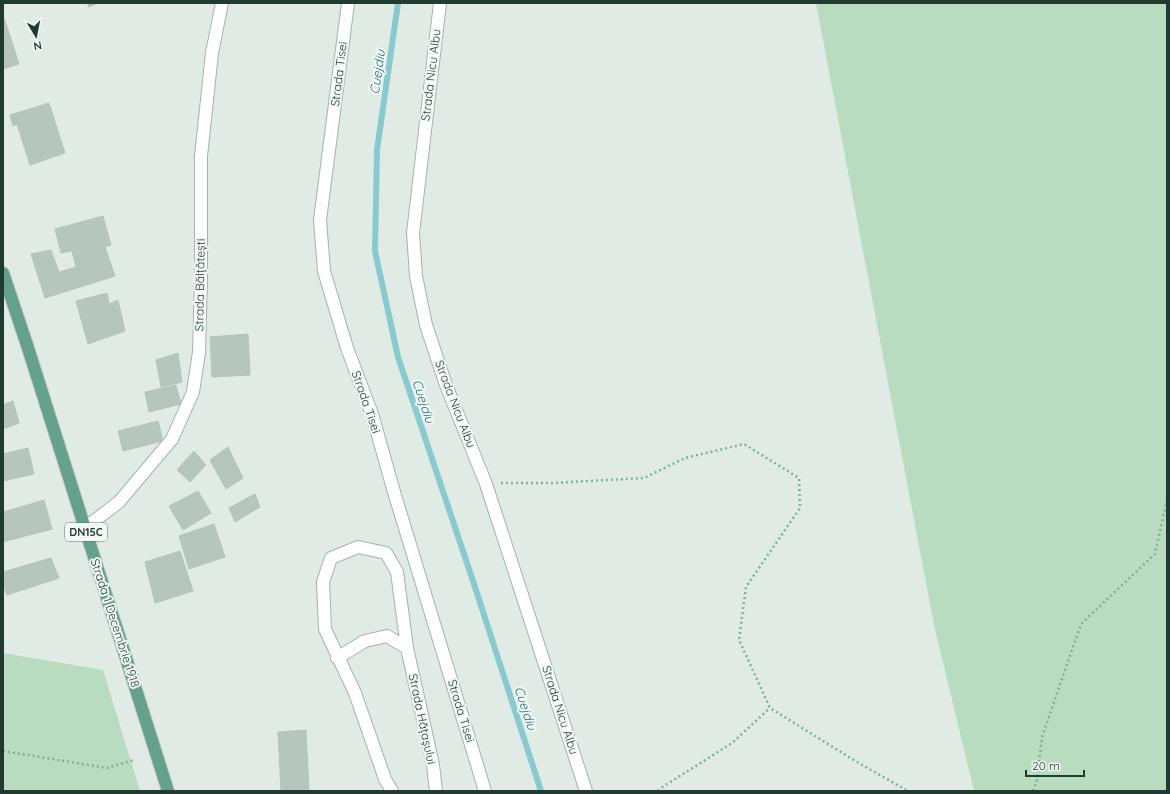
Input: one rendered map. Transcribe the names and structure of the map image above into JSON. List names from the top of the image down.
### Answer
{
  "streets": {
    "main road": ["DN15C", "Strada 1 Decembrie 1918"],
    "street": [
      "Strada Tisei",
      "Strada Nicu Albu",
      "Strada Bălțătești",
      "Strada Hățașului"
    ]
  },
  "crossings": [
    ["Strada Bălțătești", "Strada 1 Decembrie 1918"]
  ],
  "water": ["Cuejdiu"],
  "scale_bar": "20 m",
  "north": "bottom"
}
